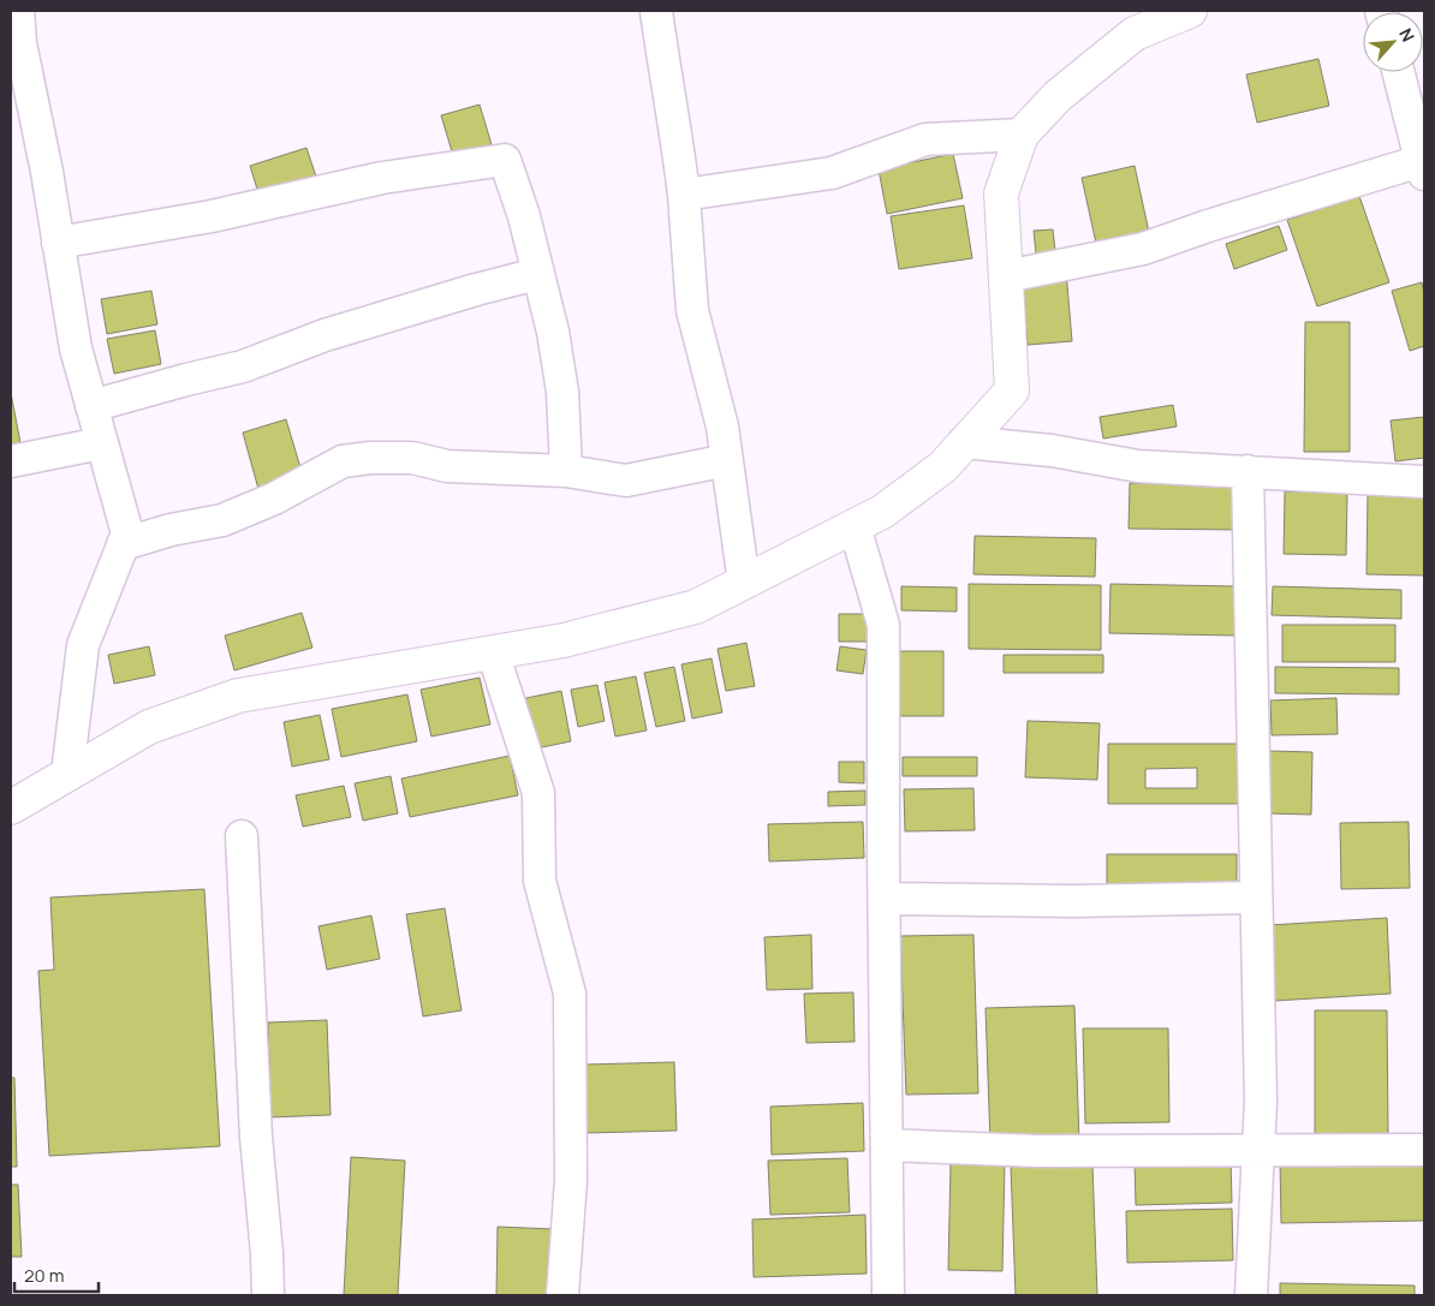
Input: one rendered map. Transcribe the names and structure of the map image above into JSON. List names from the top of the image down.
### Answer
{
  "scale_bar": "20 m",
  "north": "top right"
}
